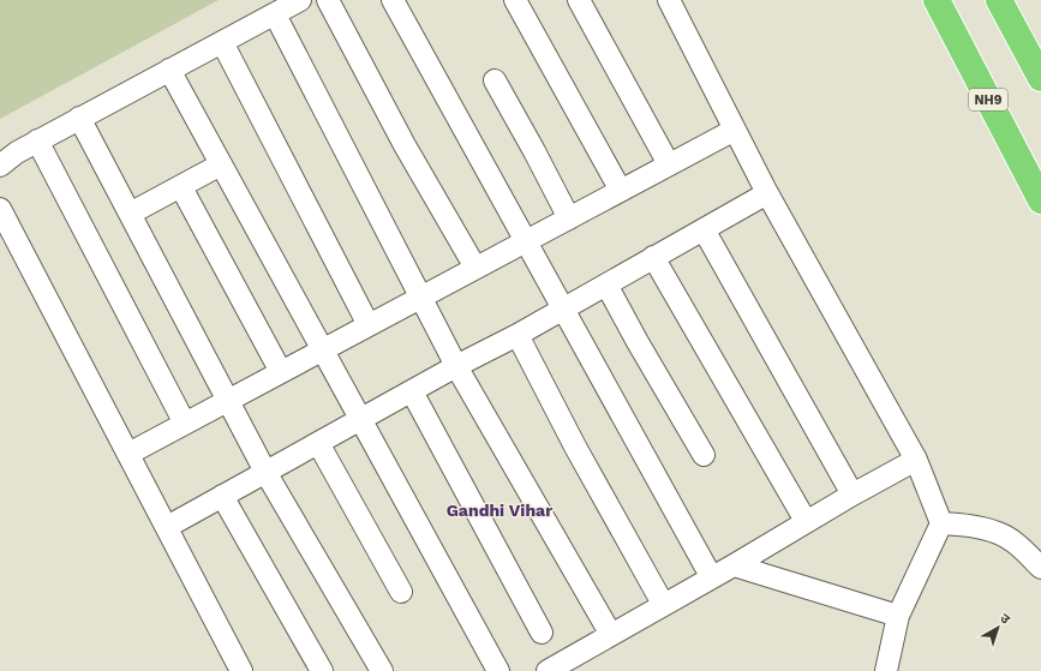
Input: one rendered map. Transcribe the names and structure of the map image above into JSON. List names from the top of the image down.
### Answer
{
  "streets": {
    "highway": ["NH9"]
  },
  "districts": ["Gandhi Vihar"],
  "north": "top right"
}
